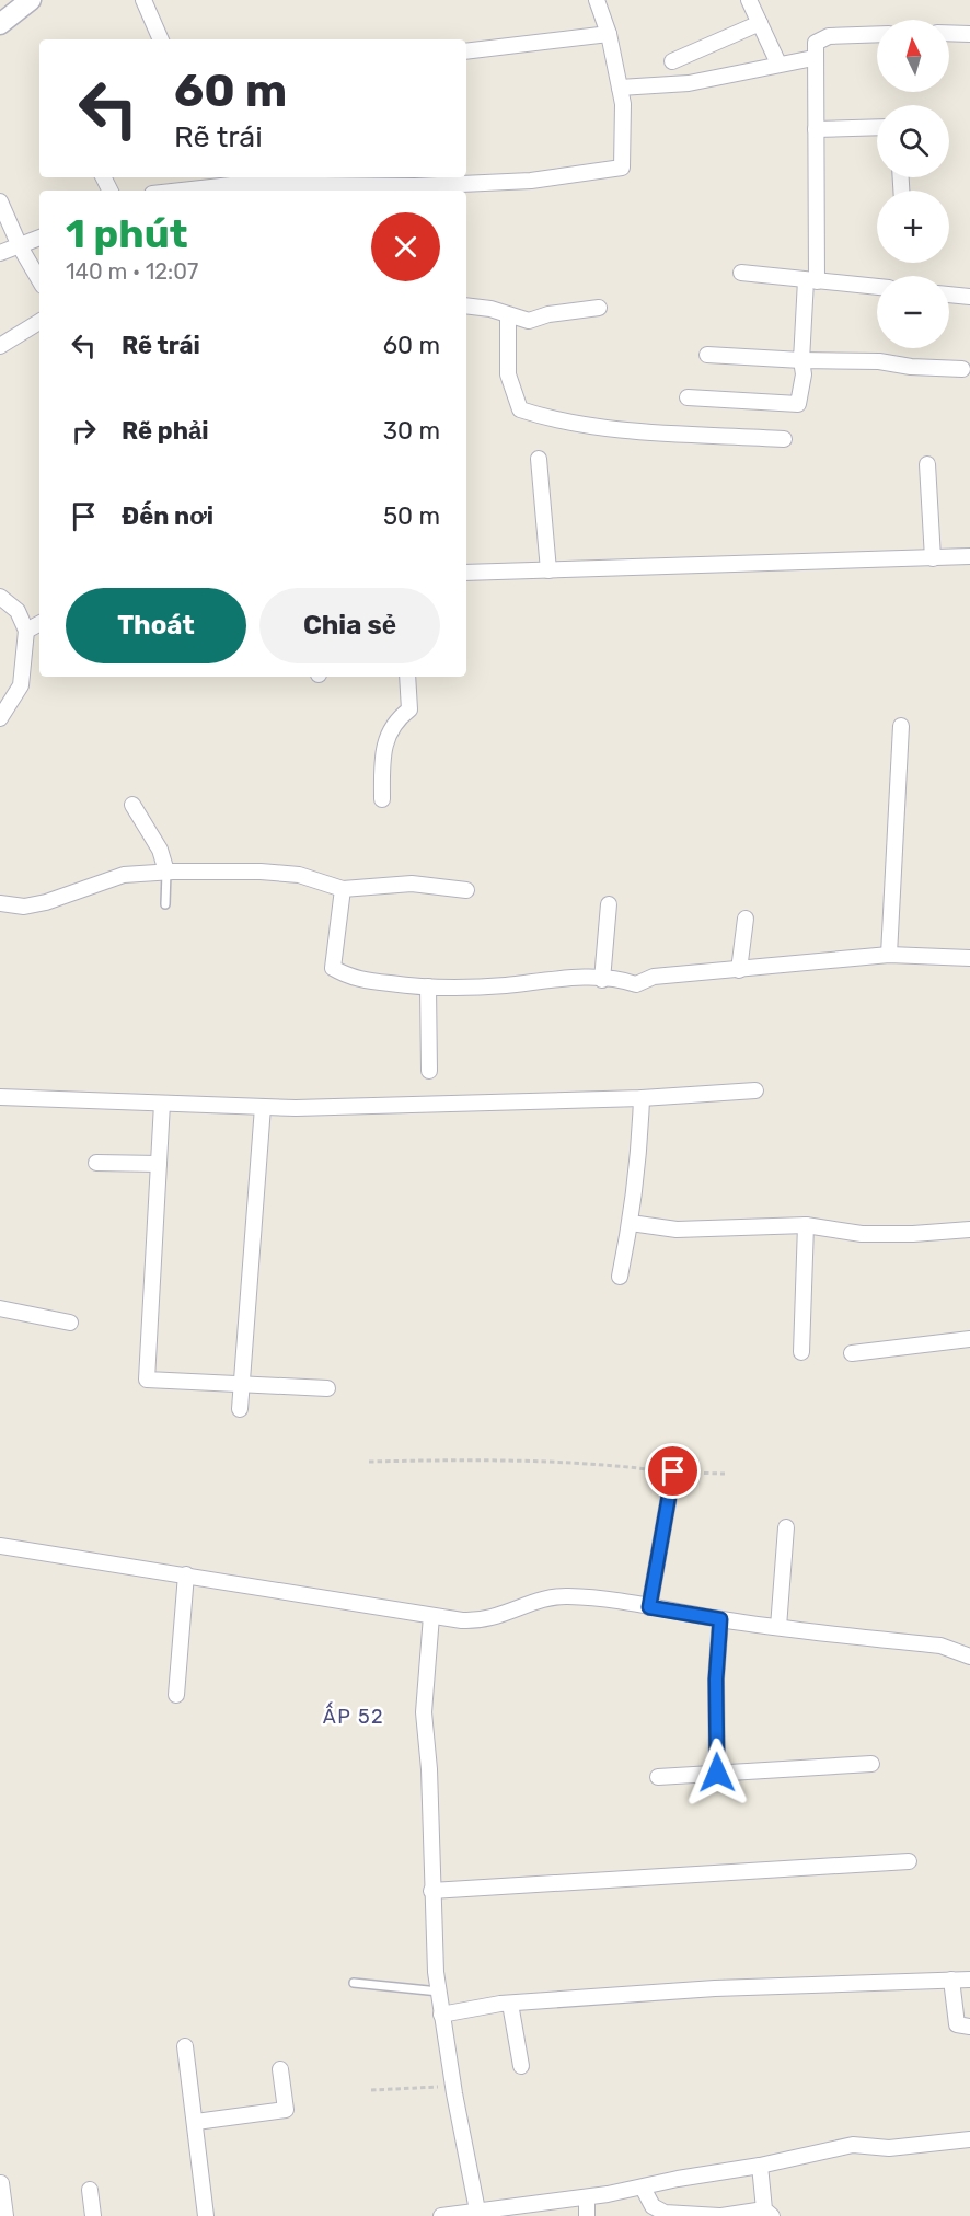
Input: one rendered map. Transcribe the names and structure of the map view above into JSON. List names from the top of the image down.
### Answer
{
  "districts": ["ẤP 52"],
  "north": "top",
  "page": {
    "map_buttons": ["+", "−"],
    "turn": ["60 m", "Rẽ trái"],
    "heading": ["1 phút", "140 m · 12:07"],
    "list": [
      {
        "name": "Rẽ trái",
        "value": "60 m"
      },
      {
        "name": "Rẽ phải",
        "value": "30 m"
      },
      {
        "name": "Đến nơi",
        "value": "50 m"
      }
    ],
    "buttons": ["Thoát", "Chia sẻ"]
  }
}
